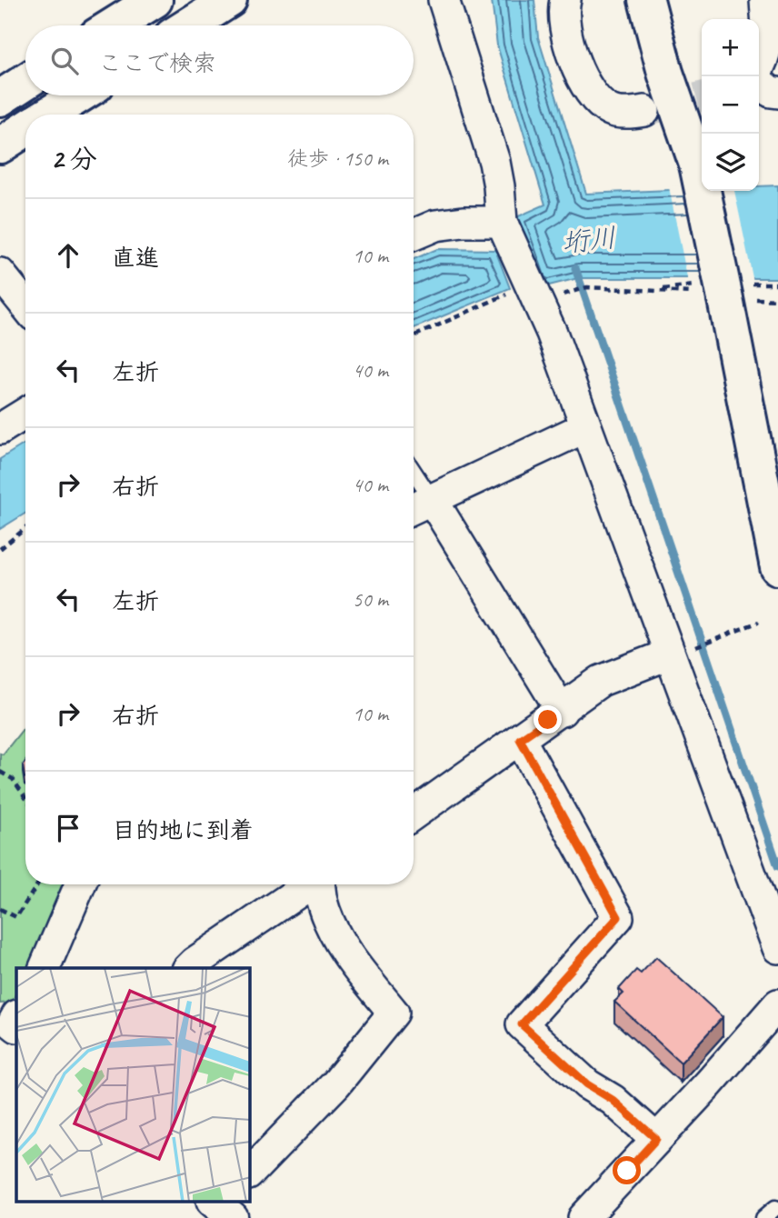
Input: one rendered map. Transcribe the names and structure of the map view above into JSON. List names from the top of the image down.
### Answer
{
  "water": ["垳川"],
  "page": {
    "map_buttons": ["+", "−"],
    "search": "ここで検索",
    "heading": ["2 分", "徒歩 · 150 m"],
    "list": [
      ["直進", "10 m"],
      ["左折", "40 m"],
      ["右折", "40 m"],
      ["左折", "50 m"],
      ["右折", "10 m"],
      "目的地に到着"
    ]
  }
}
